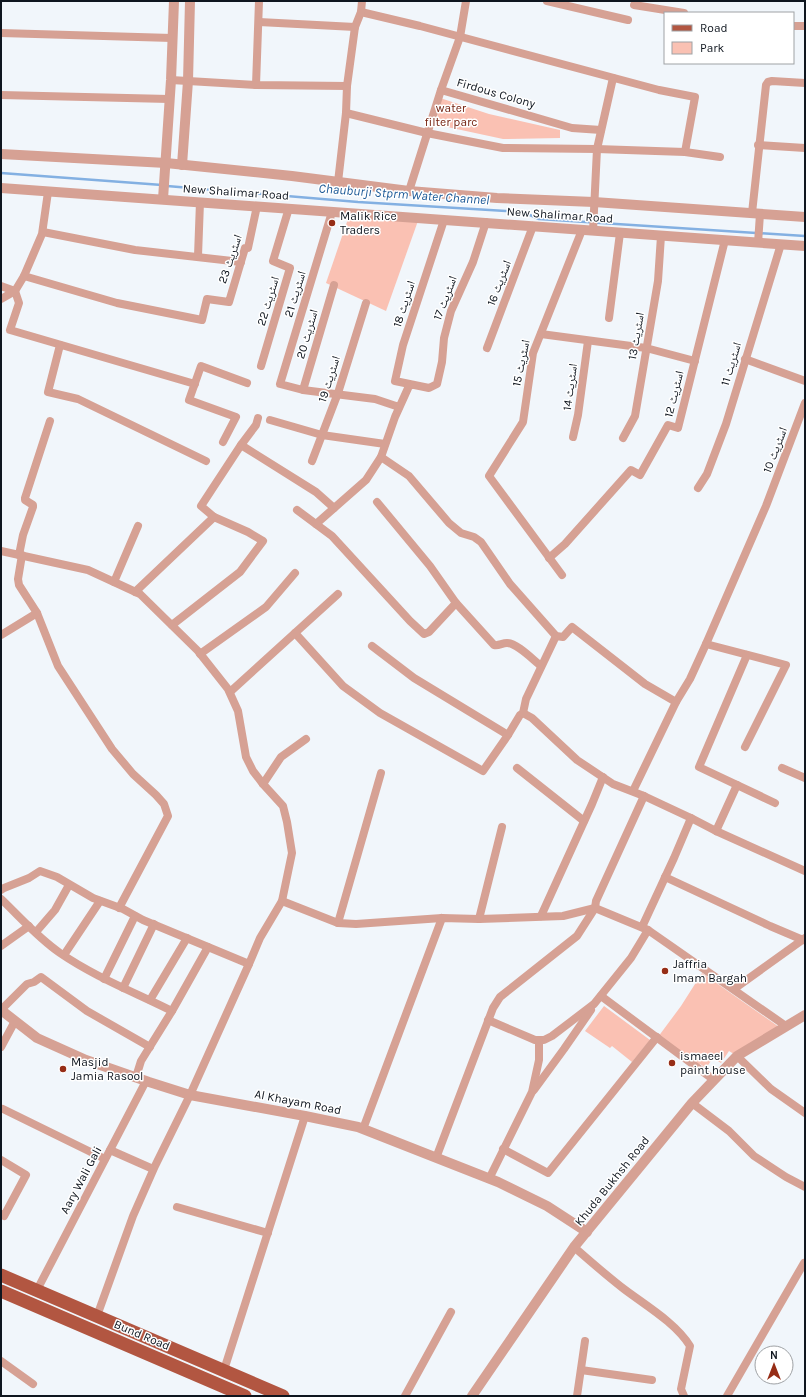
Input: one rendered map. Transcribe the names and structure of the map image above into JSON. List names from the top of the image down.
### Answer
{
  "streets": {
    "main road": ["Bund Road"],
    "street": [
      "Firdous Colony",
      "New Shalimar Road",
      "اسٹریٹ 23",
      "اسٹریٹ 16",
      "اسٹریٹ 21",
      "اسٹریٹ 17",
      "اسٹریٹ 22",
      "اسٹریٹ 18",
      "اسٹریٹ 20",
      "اسٹریٹ 13",
      "اسٹریٹ 15",
      "اسٹریٹ 11",
      "اسٹریٹ 19",
      "اسٹریٹ 14",
      "اسٹریٹ 12",
      "اسٹریٹ 10",
      "Al Khayam Road",
      "Aary Wali Gali",
      "Khuda Bukhsh Road"
    ]
  },
  "crossings": [
    ["New Shalimar Road", "اسٹریٹ 23"],
    ["New Shalimar Road", "اسٹریٹ 16"],
    ["New Shalimar Road", "اسٹریٹ 21"],
    ["New Shalimar Road", "اسٹریٹ 17"],
    ["New Shalimar Road", "اسٹریٹ 22"],
    ["New Shalimar Road", "اسٹریٹ 18"],
    ["New Shalimar Road", "اسٹریٹ 13"],
    ["New Shalimar Road", "اسٹریٹ 15"],
    ["New Shalimar Road", "اسٹریٹ 11"],
    ["New Shalimar Road", "اسٹریٹ 12"],
    ["اسٹریٹ 21", "اسٹریٹ 20"],
    ["اسٹریٹ 17", "اسٹریٹ 18"],
    ["اسٹریٹ 15", "اسٹریٹ 12"],
    ["Al Khayam Road", "Aary Wali Gali"],
    ["Al Khayam Road", "Khuda Bukhsh Road"],
    ["Aary Wali Gali", "Bund Road"]
  ],
  "water": ["Chauburji Stprm Water Channel"],
  "parks": ["water filter parc"],
  "places": [
    "Malik Rice Traders",
    "Jaffria Imam Bargah",
    "ismaeel paint house",
    "Masjid Jamia Rasool"
  ],
  "legend": ["Road", "Park"],
  "north": "top"
}
